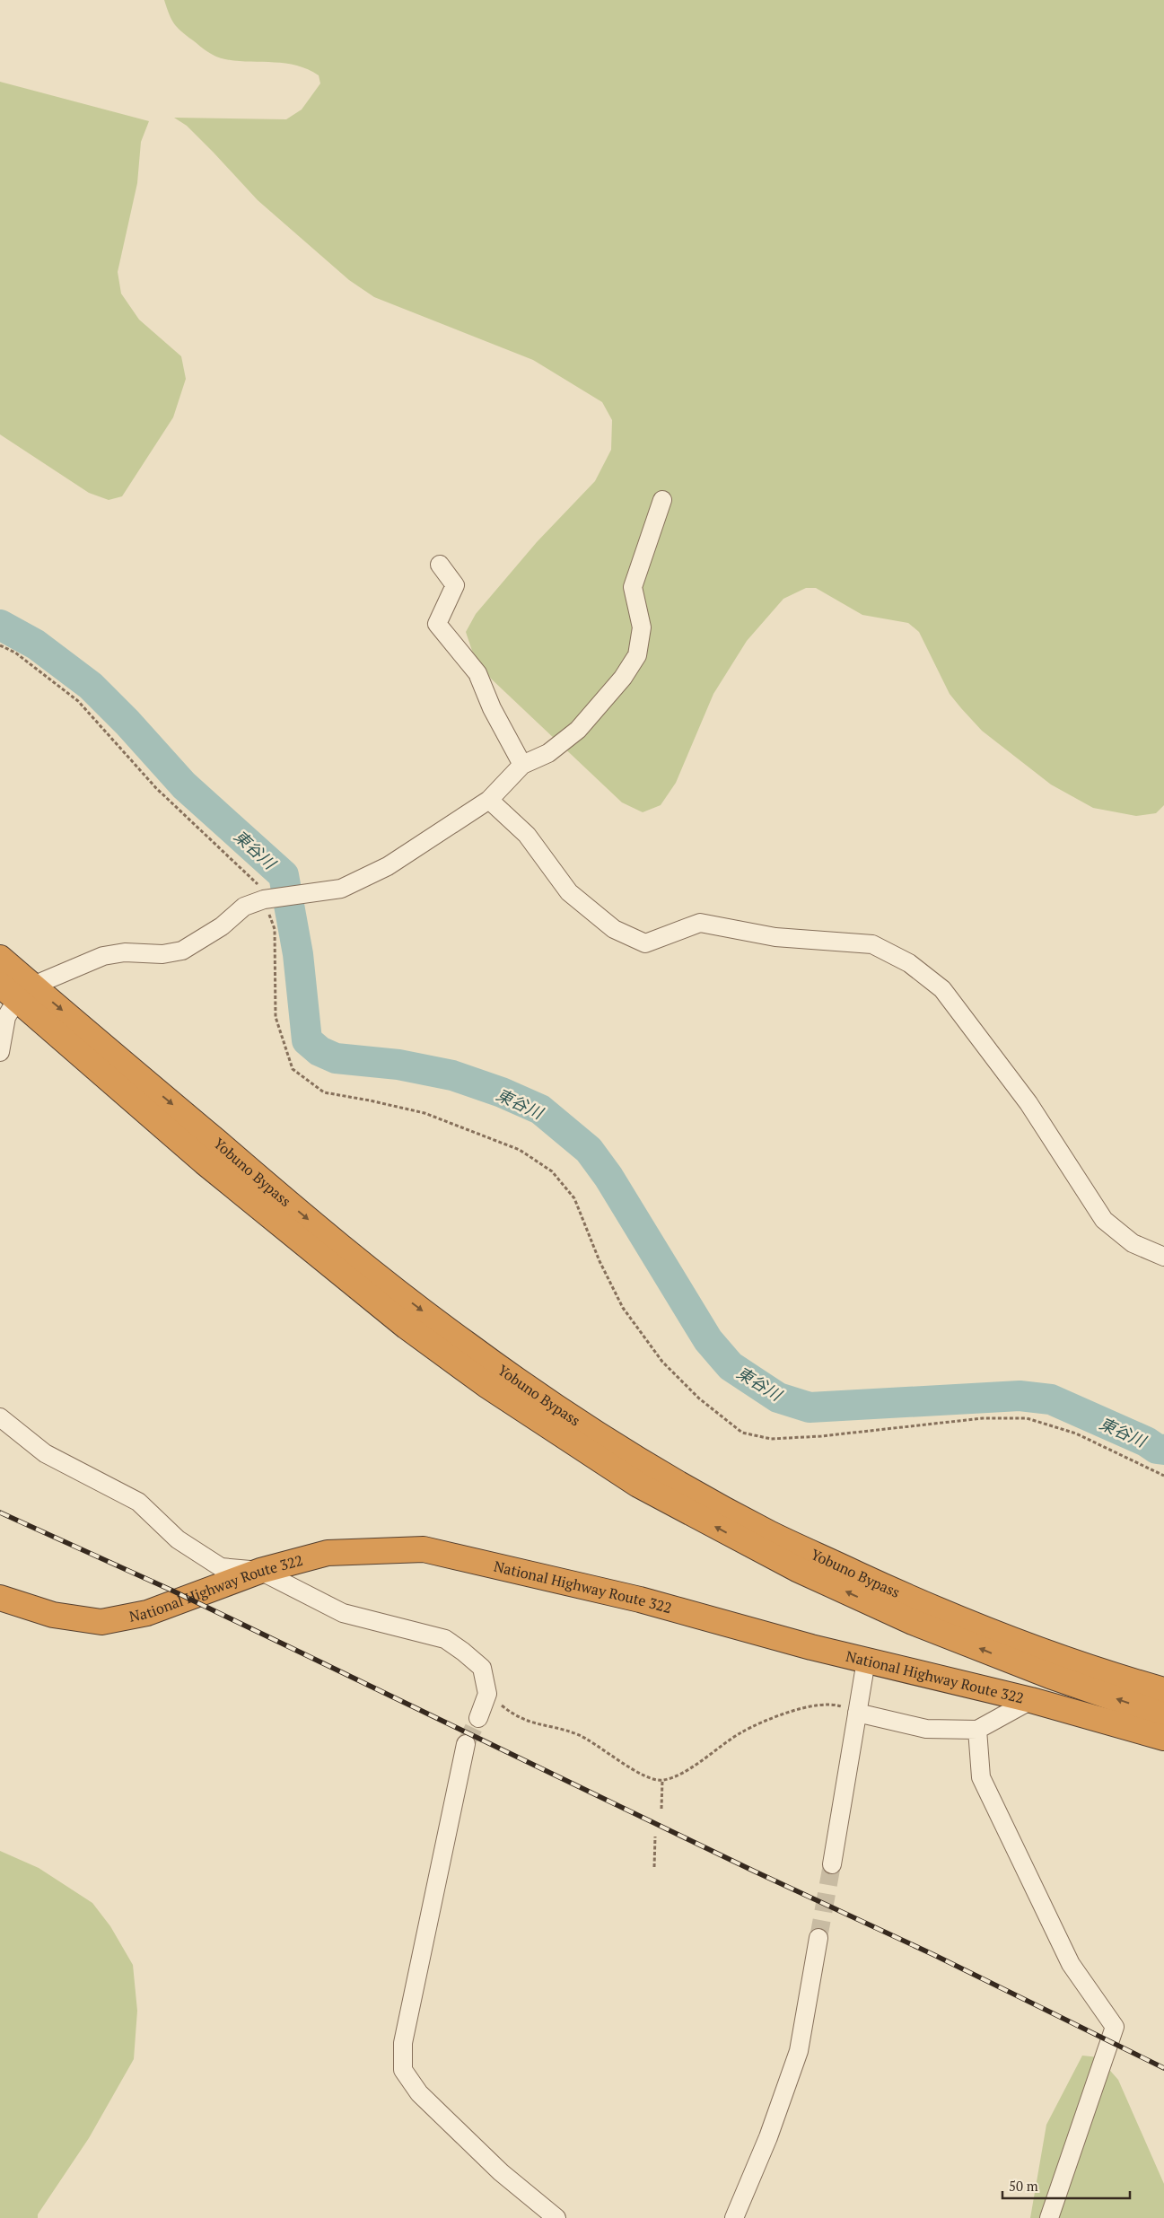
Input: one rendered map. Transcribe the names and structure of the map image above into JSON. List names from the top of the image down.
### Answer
{
  "streets": {
    "highway": ["Yobuno Bypass", "National Highway Route 322"]
  },
  "water": ["東谷川"],
  "scale_bar": "50 m"
}
